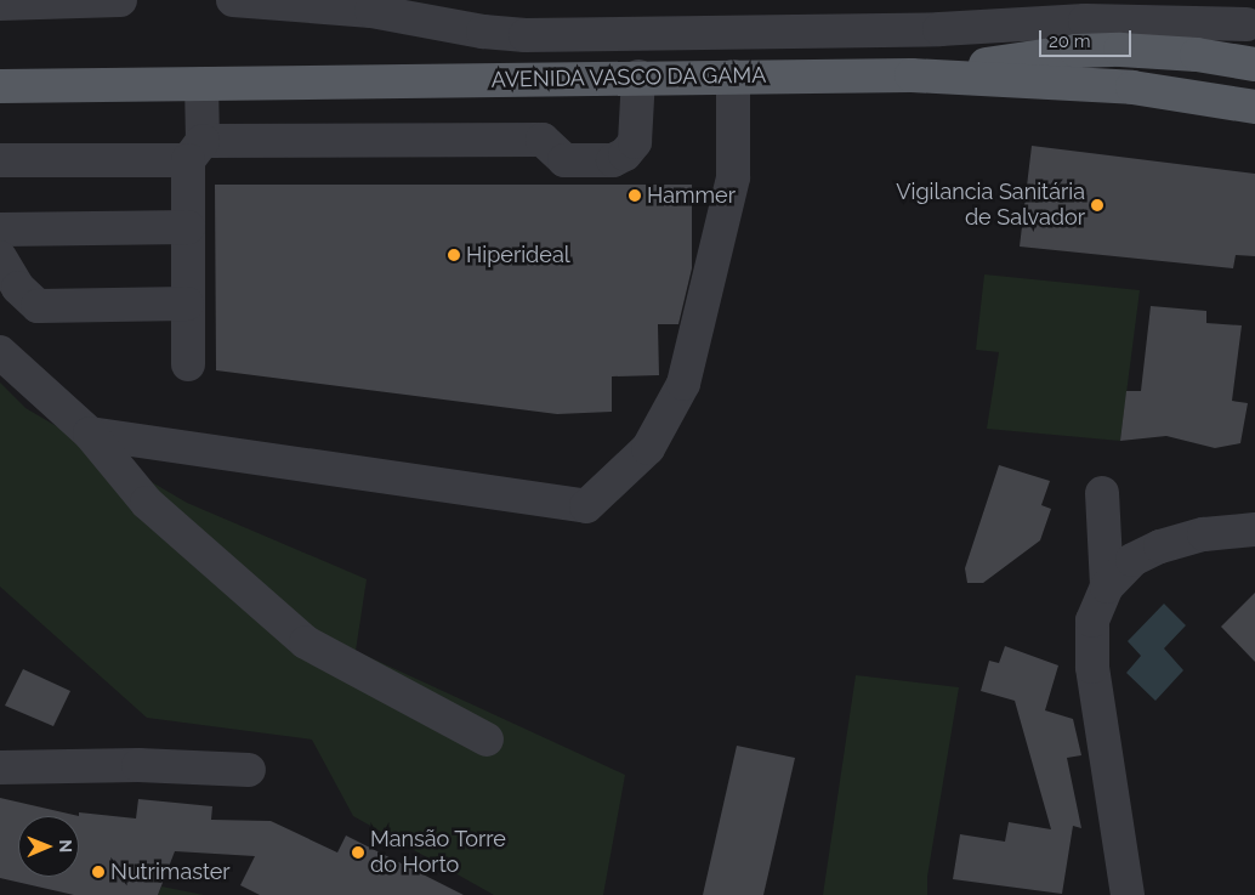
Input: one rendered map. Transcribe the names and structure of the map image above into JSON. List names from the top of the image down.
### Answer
{
  "streets": {
    "main road": ["AVENIDA VASCO DA GAMA"]
  },
  "places": [
    "Hammer",
    "Vigilancia Sanitária de Salvador",
    "Hiperideal",
    "Mansão Torre do Horto",
    "Nutrimaster"
  ],
  "scale_bar": "20 m",
  "north": "right"
}
